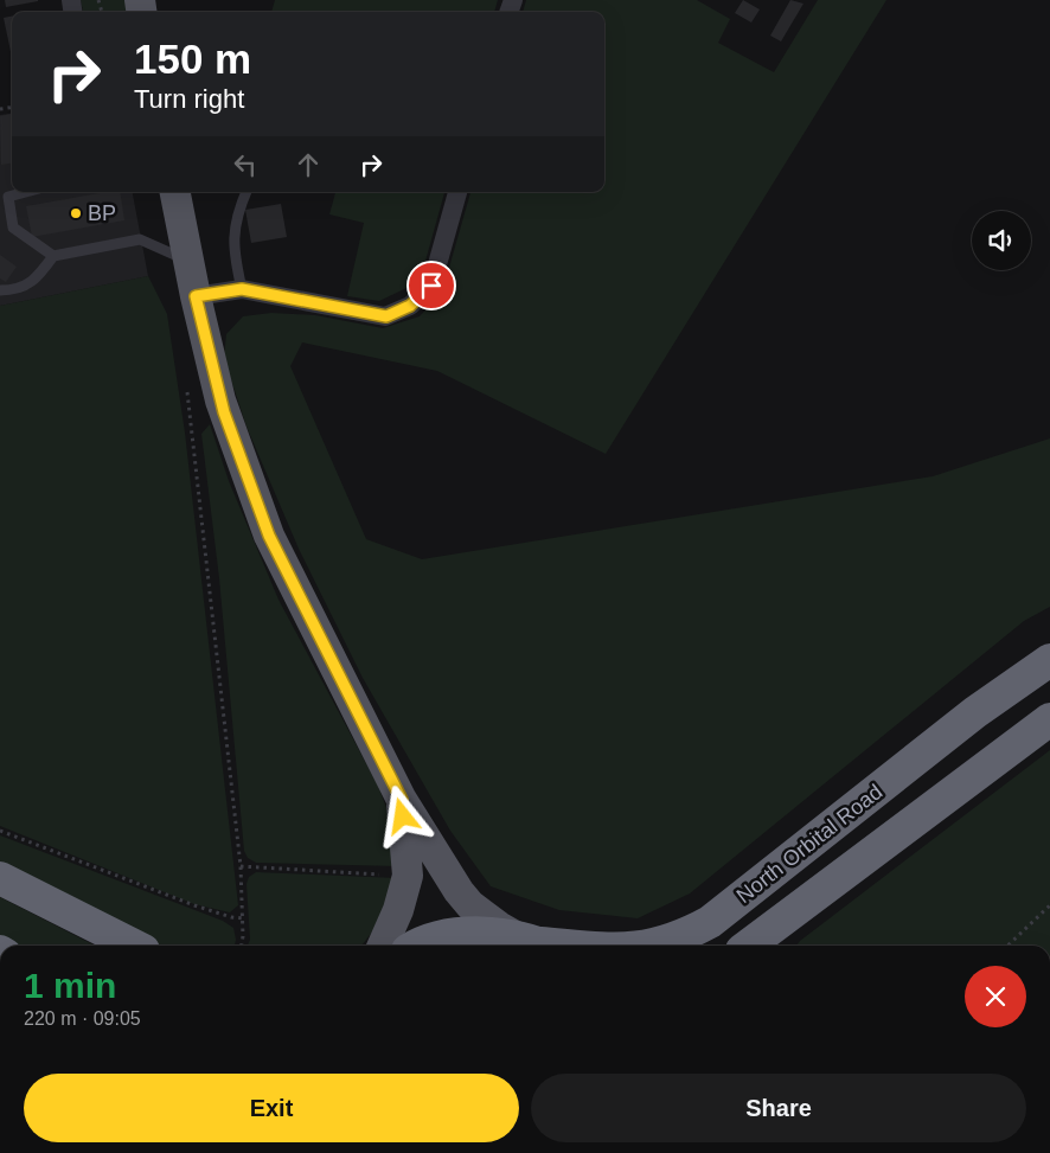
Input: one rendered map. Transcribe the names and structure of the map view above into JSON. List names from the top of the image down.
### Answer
{
  "streets": {
    "highway": ["North Orbital Road"]
  },
  "places": ["BP"],
  "page": {
    "turn": ["150 m", "Turn right"],
    "heading": ["1 min", "220 m · 09:05"],
    "buttons": ["Exit", "Share"]
  }
}
